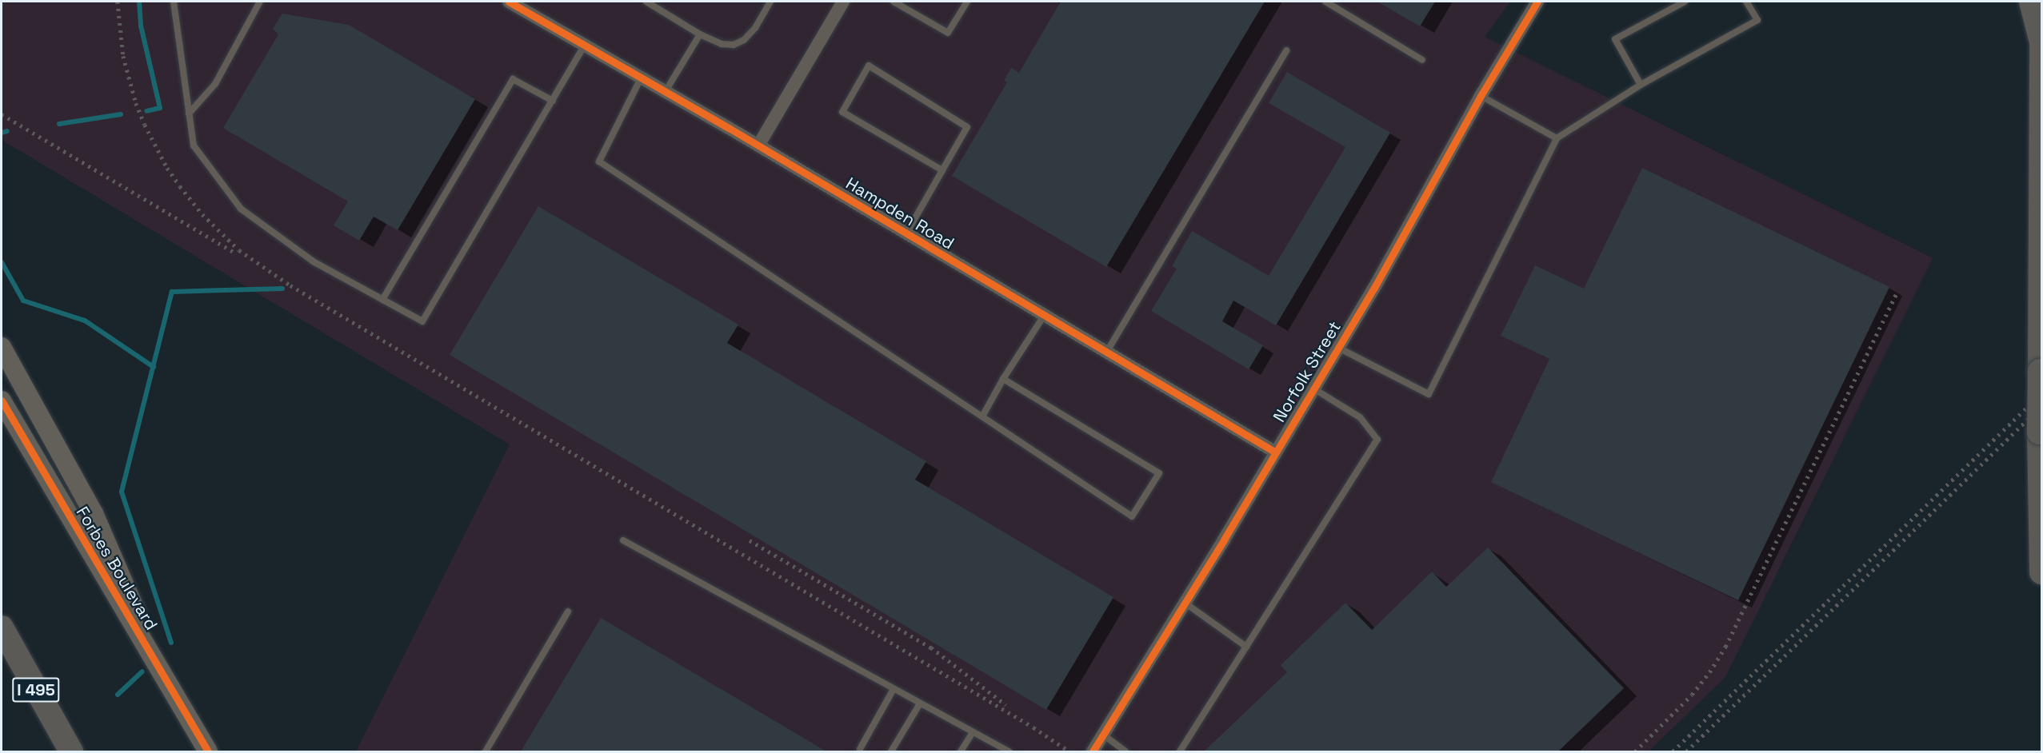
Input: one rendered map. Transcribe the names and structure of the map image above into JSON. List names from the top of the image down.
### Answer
{
  "streets": {
    "highway": ["I 495"],
    "street": ["Hampden Road", "Norfolk Street", "Forbes Boulevard"]
  },
  "crossings": [
    ["Hampden Road", "Norfolk Street"]
  ]
}
